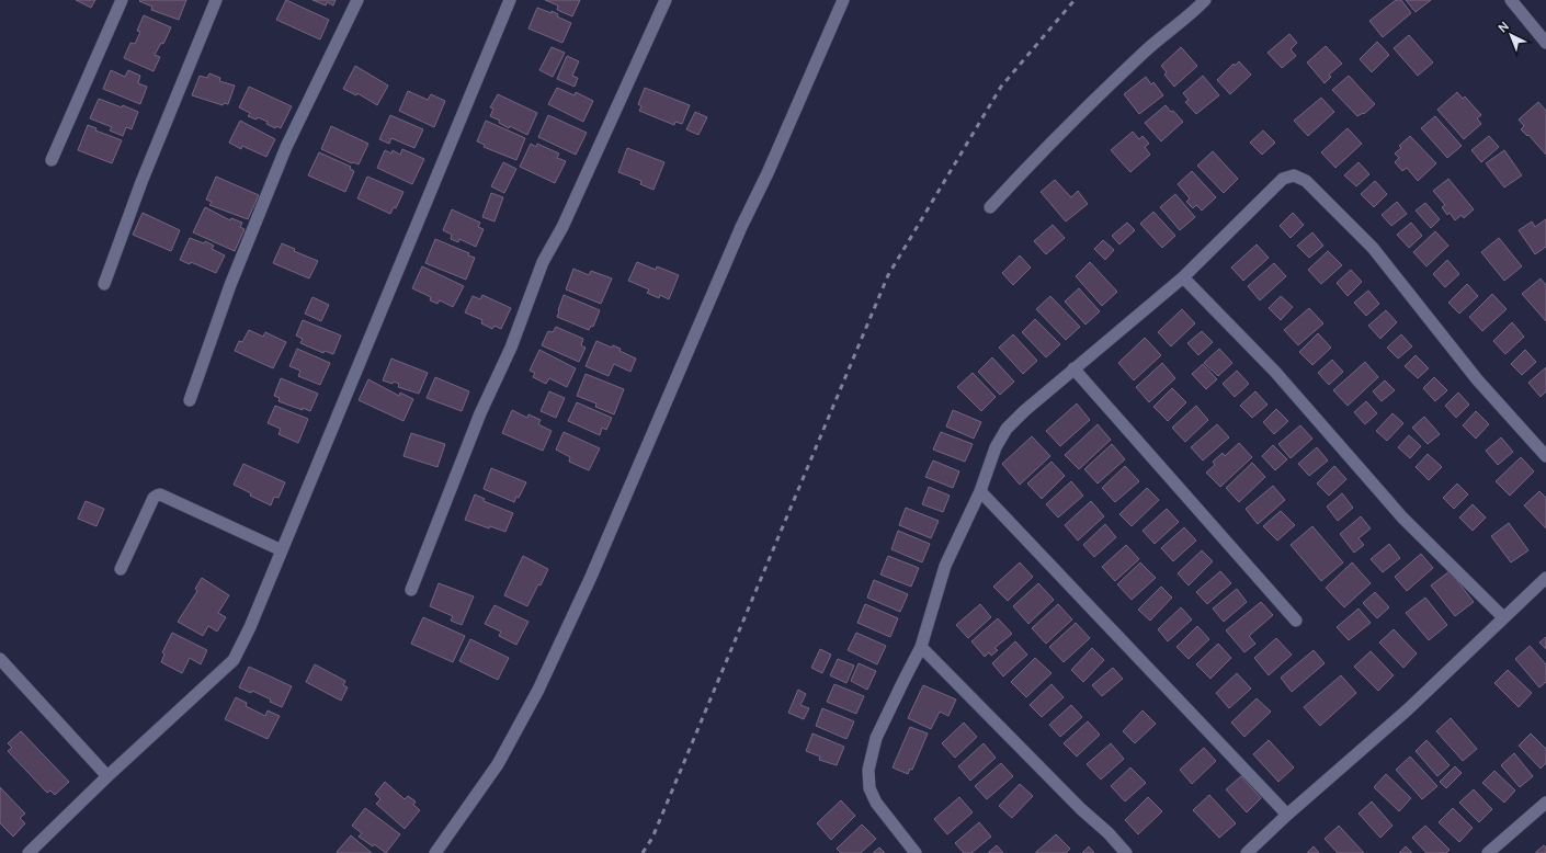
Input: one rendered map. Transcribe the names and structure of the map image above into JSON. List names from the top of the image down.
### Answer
{
  "north": "top left"
}
